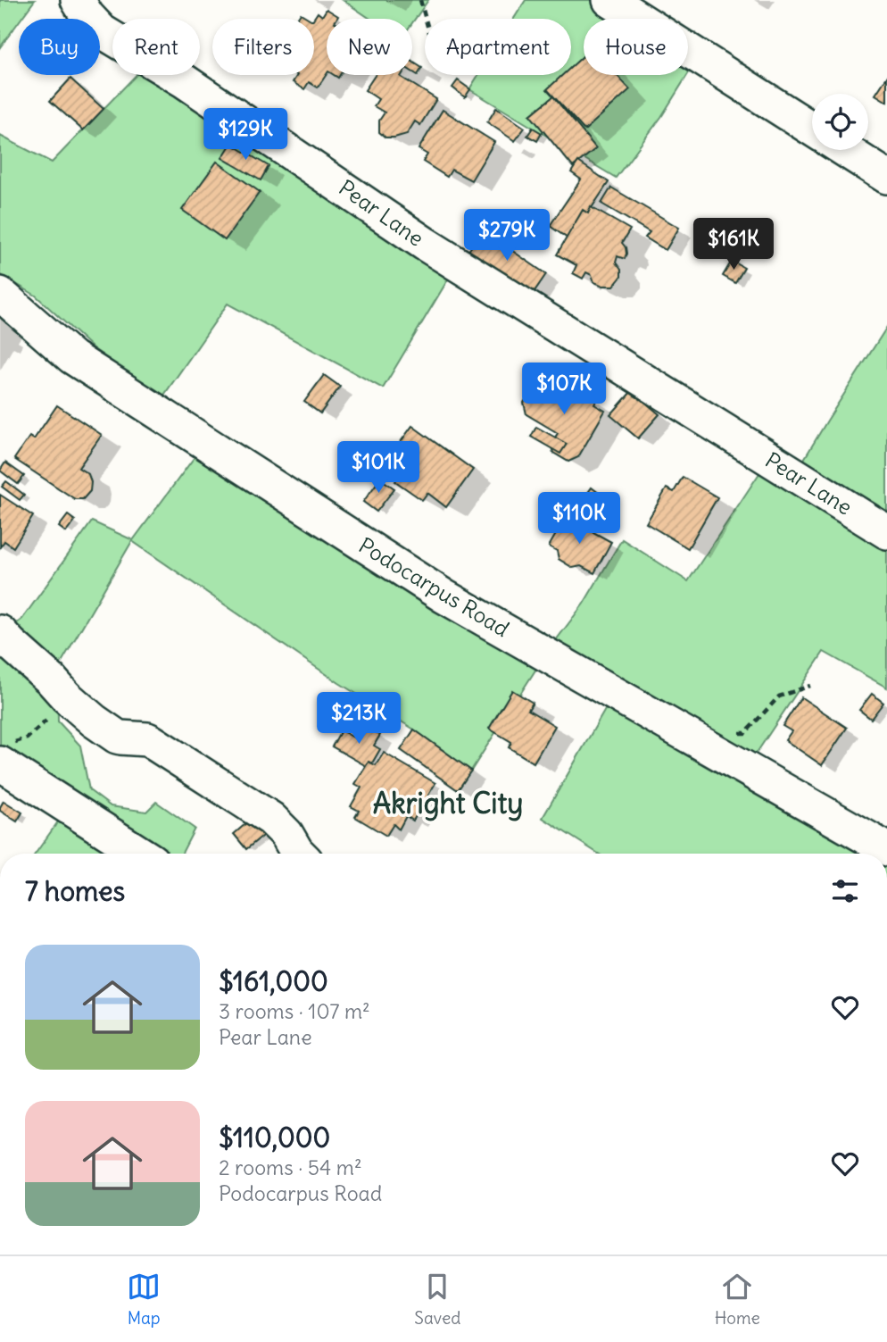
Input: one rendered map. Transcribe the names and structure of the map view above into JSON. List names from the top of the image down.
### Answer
{
  "streets": {
    "street": ["Pear Lane", "Podocarpus Road"]
  },
  "districts": ["Akright City"],
  "page": {
    "chip": [
      "Buy",
      "Rent",
      "Filters",
      "New",
      "Apartment",
      "House"
    ],
    "price": [
      "$129K",
      "$279K",
      "$161K",
      "$107K",
      "$101K",
      "$110K",
      "$213K"
    ],
    "heading": "7 homes",
    "list": [
      {
        "name": "$161,000",
        "note": "3 rooms · 107 m² · Pear Lane"
      },
      {
        "name": "$110,000",
        "note": "2 rooms · 54 m² · Podocarpus Road"
      }
    ],
    "tabs": ["Map", "Saved", "Home"]
  }
}
